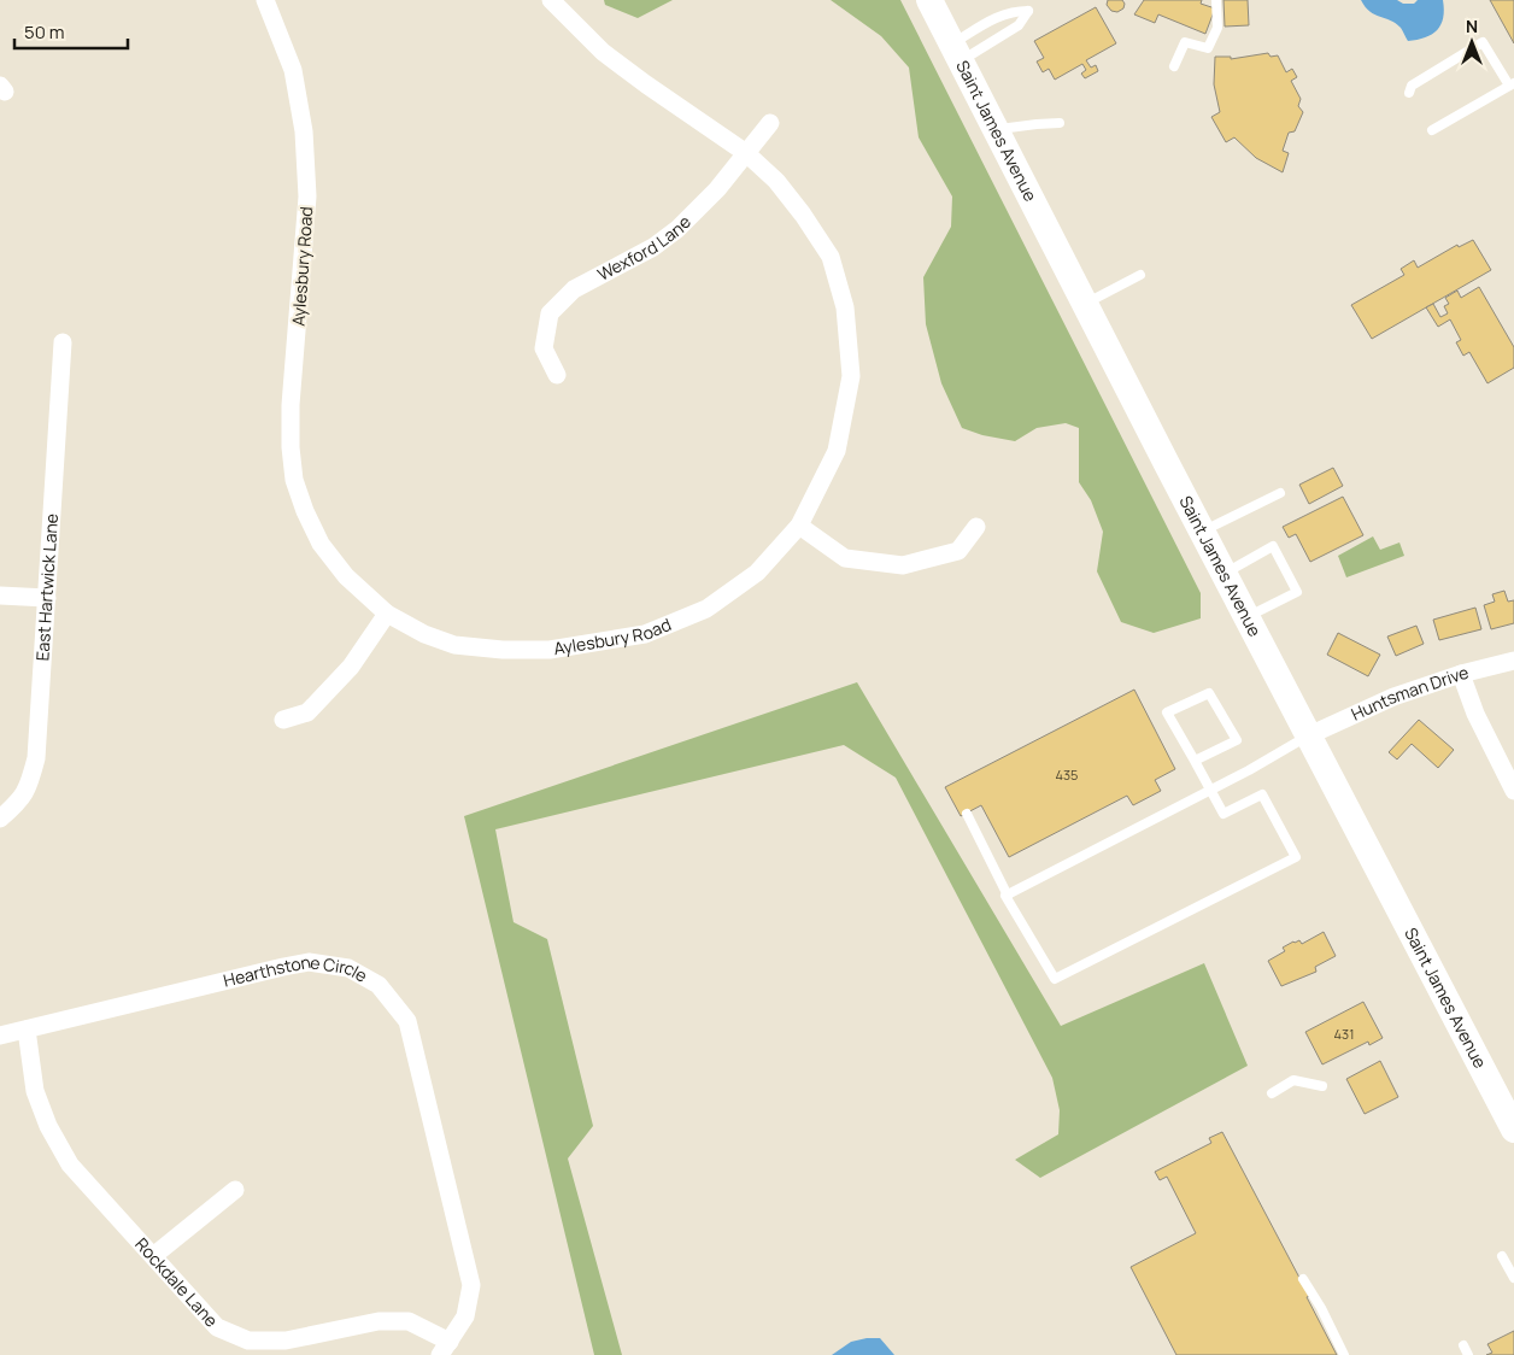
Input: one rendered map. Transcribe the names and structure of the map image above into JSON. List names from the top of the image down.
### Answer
{
  "streets": {
    "main road": ["Saint James Avenue"],
    "street": [
      "Wexford Lane",
      "Aylesbury Road",
      "East Hartwick Lane",
      "Huntsman Drive",
      "Hearthstone Circle",
      "Rockdale Lane"
    ]
  },
  "crossings": [
    ["Saint James Avenue", "Huntsman Drive"],
    ["Wexford Lane", "Aylesbury Road"],
    ["Hearthstone Circle", "Rockdale Lane"]
  ],
  "house_numbers": ["435", "431"],
  "scale_bar": "50 m",
  "north": "top"
}
